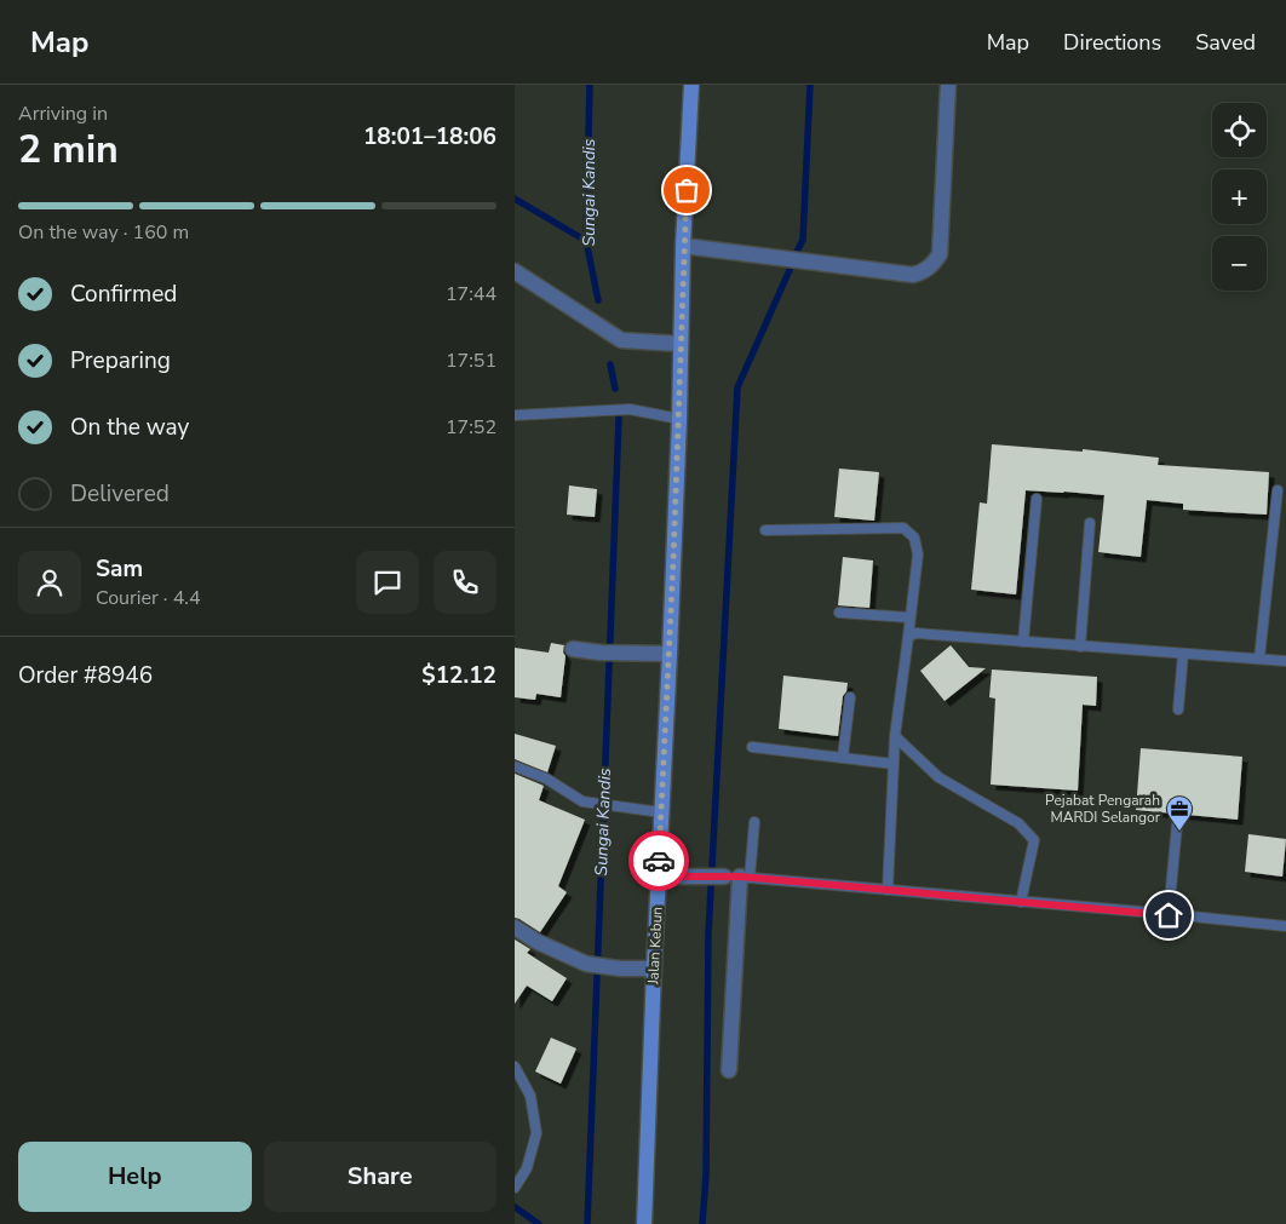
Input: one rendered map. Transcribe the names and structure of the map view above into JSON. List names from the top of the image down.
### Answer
{
  "streets": {
    "main road": ["Jalan Kebun"]
  },
  "water": ["Sungai Kandis"],
  "places": {
    "office": ["Pejabat Pengarah MARDI Selangor"]
  },
  "page": {
    "header": "Map",
    "nav": ["Map", "Directions", "Saved"],
    "heading": ["2 min", "Arriving in", "18:01–18:06"],
    "panel": [
      "Sam",
      "Courier · 4.4",
      "Order #8946",
      "$12.12"
    ],
    "map_buttons": ["+", "−"],
    "bar": "On the way · 160 m",
    "list": [
      ["Confirmed", "17:44"],
      ["Preparing", "17:51"],
      ["On the way", "17:52"],
      "Delivered"
    ],
    "buttons": ["Help", "Share"]
  }
}
